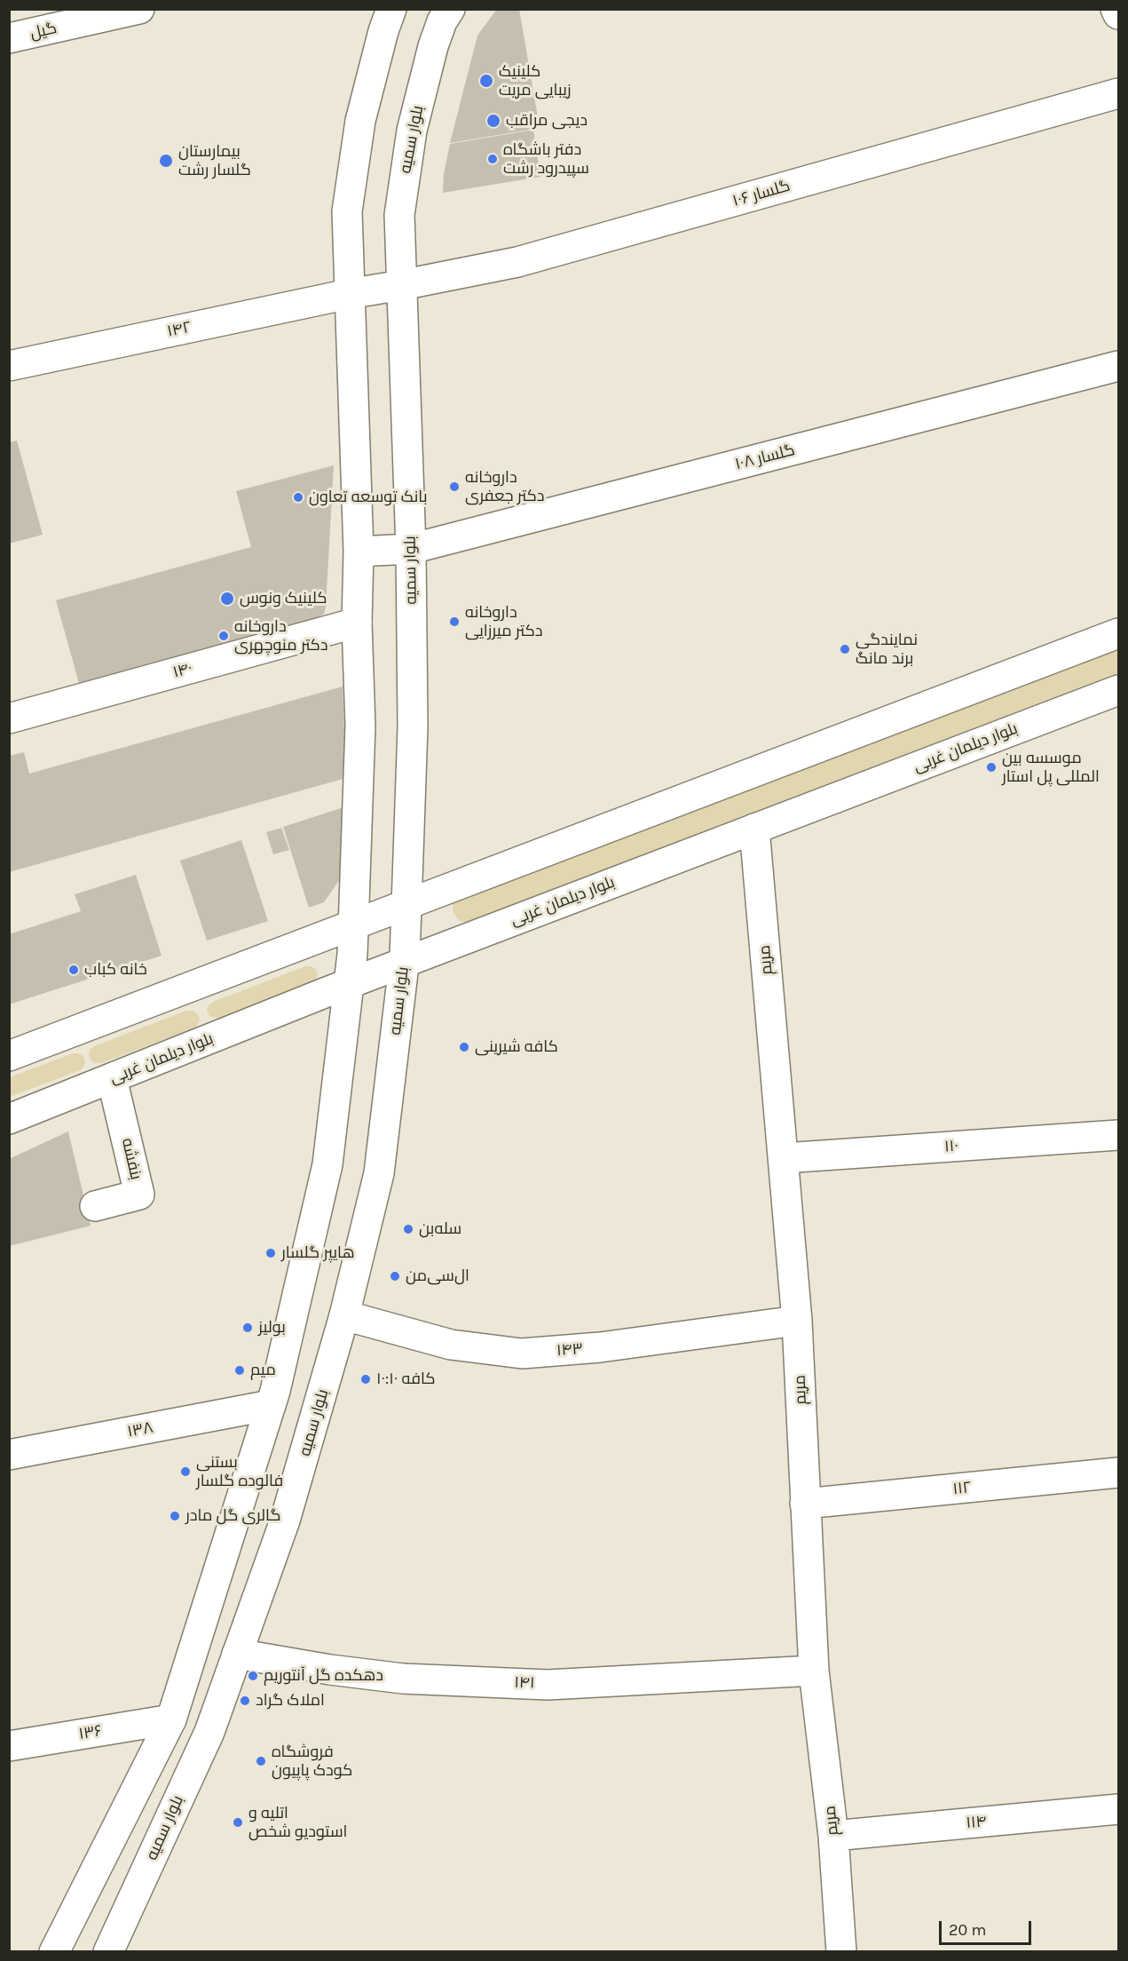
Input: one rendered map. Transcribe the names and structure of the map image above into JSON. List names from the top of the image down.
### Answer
{
  "streets": {
    "main road": [
      "گیل",
      "بلوار سمیه",
      "گلسار ۱۰۶",
      "۱۴۲",
      "گلسار ۱۰۸",
      "۱۴۰",
      "بلوار دیلمان غربی",
      "مریم",
      "۱۱۰",
      "بنفشه",
      "۱۴۳",
      "۱۳۸",
      "۱۱۲",
      "۱۴۱",
      "۱۳۶",
      "۱۱۴"
    ]
  },
  "crossings": [
    ["بلوار سمیه", "گلسار ۱۰۶"],
    ["بلوار سمیه", "گلسار ۱۰۸"],
    ["بلوار سمیه", "بلوار دیلمان غربی"],
    ["بلوار سمیه", "۱۴۳"],
    ["بلوار سمیه", "۱۴۱"],
    ["گلسار ۱۰۶", "۱۴۲"],
    ["بلوار دیلمان غربی", "مریم"],
    ["بلوار دیلمان غربی", "بنفشه"],
    ["مریم", "۱۱۰"],
    ["مریم", "۱۴۳"],
    ["مریم", "۱۱۲"],
    ["مریم", "۱۴۱"],
    ["مریم", "۱۱۴"]
  ],
  "places": [
    "کلینیک زیبایی مریت",
    "دیجی مراقب",
    "دفتر باشگاه سپیدرود رشت",
    "بیمارستان گلسار رشت",
    "داروخانه دکتر جعفری",
    "بانک توسعه تعاون",
    "کلینیک ونوس",
    "داروخانه دکتر میرزایی",
    "داروخانه دکتر منوچهری",
    "نمایندگی برند مانگ",
    "موسسه بین المللی پل استار",
    "خانه کباب",
    "کافه شیرینی",
    "سله‌بن",
    "هایپر گلسار",
    "ال‌سی‌من",
    "بولیز",
    "میم",
    "کافه ۱۰:۱۰",
    "بستنی فالوده گلسار",
    "گالری گل مادر",
    "دهکده گل آنتوریم",
    "املاک گراد",
    "فروشگاه کودک پاپیون",
    "اتلیه و استودیو شخص"
  ],
  "scale_bar": "20 m"
}
